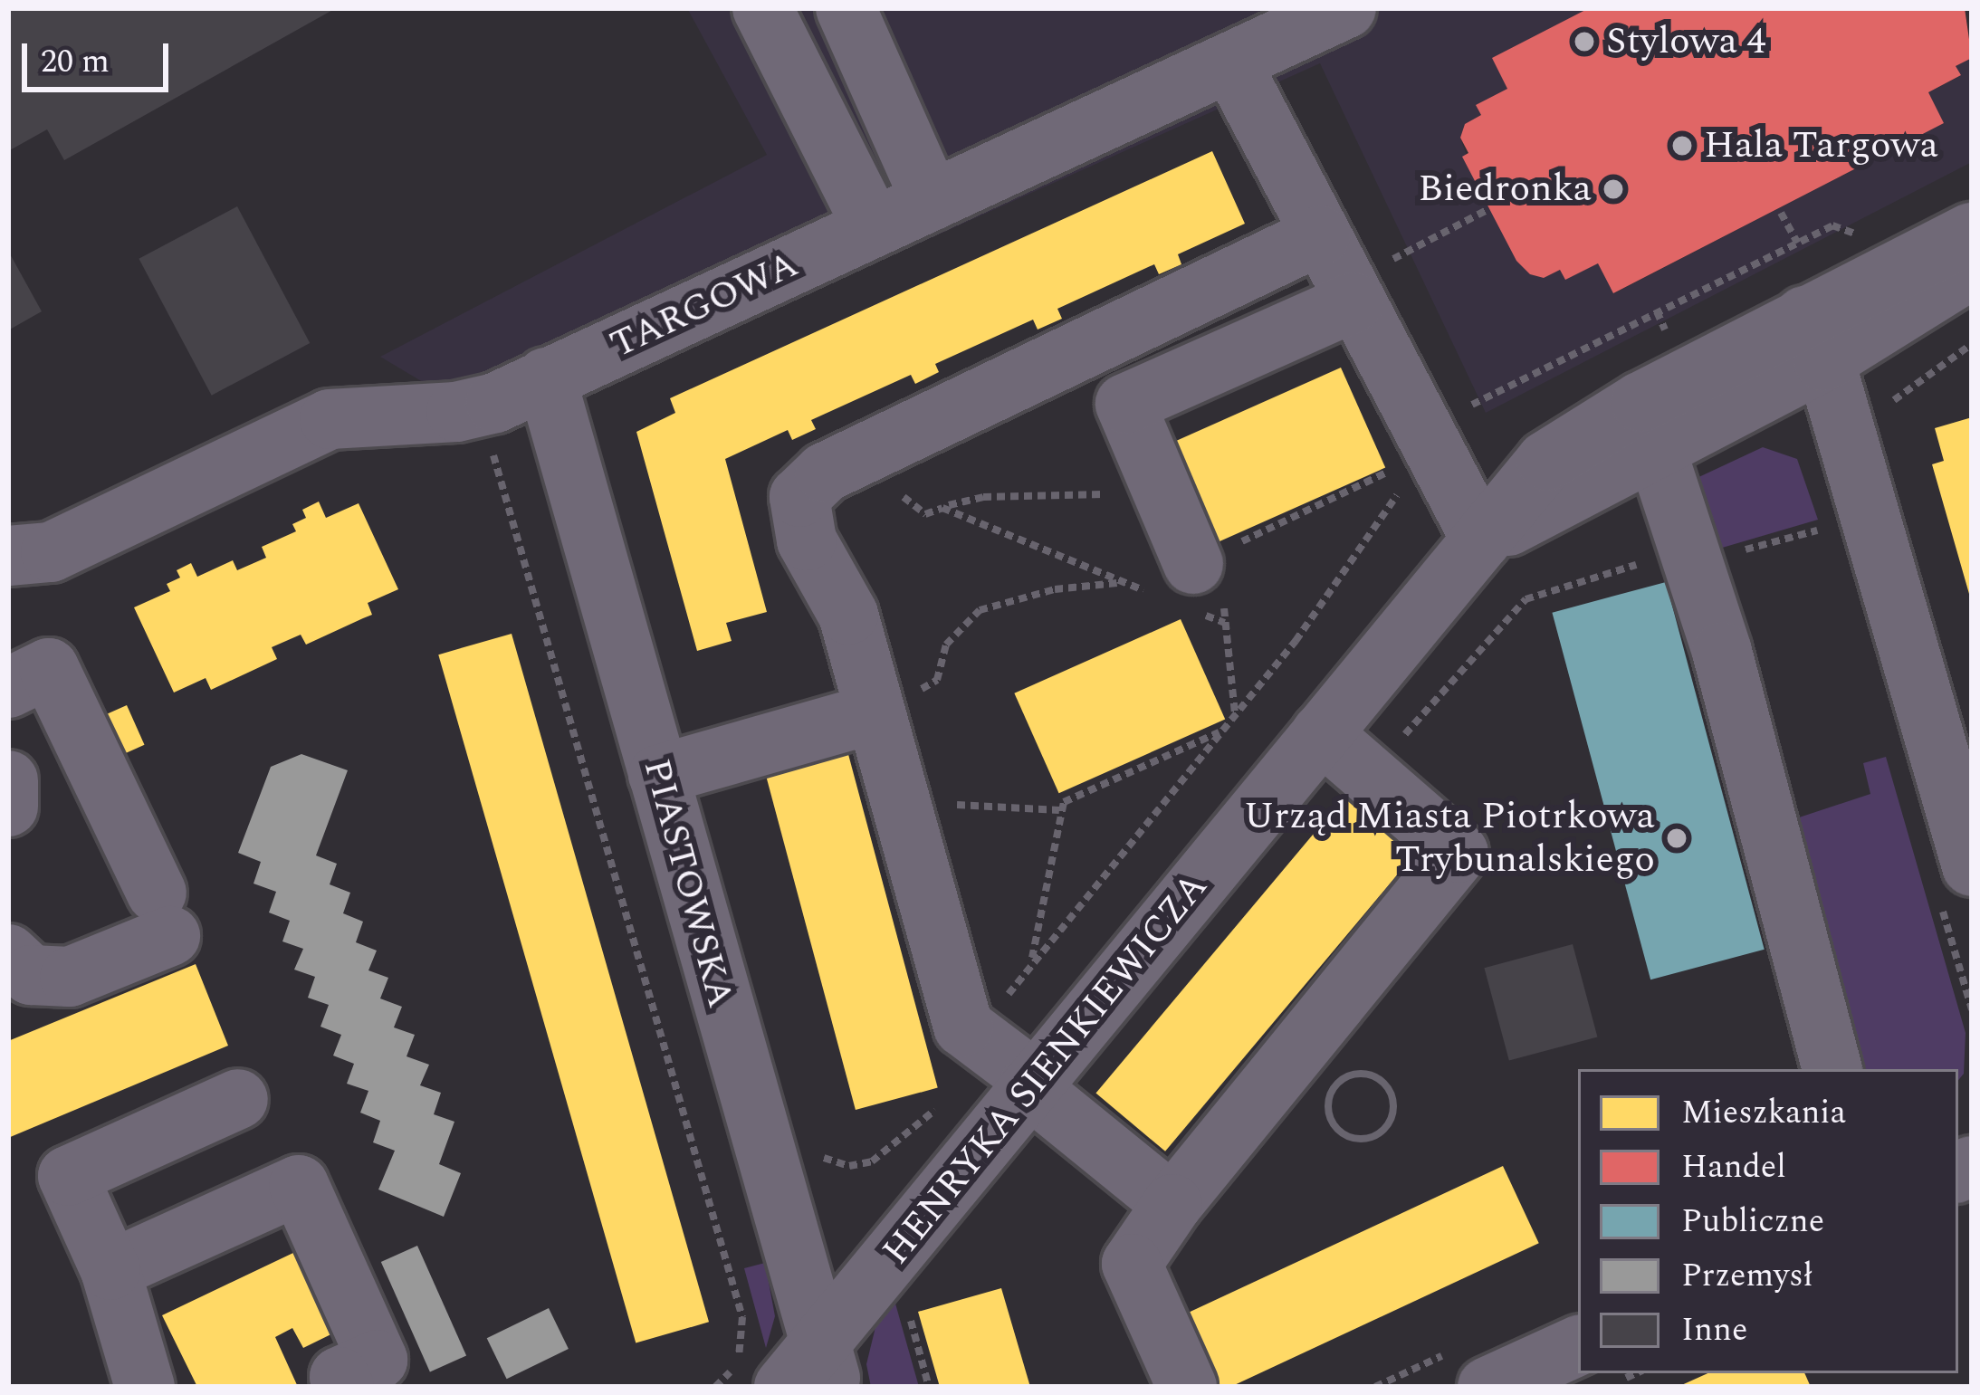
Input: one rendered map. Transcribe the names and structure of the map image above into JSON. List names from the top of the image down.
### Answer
{
  "streets": {
    "street": ["TARGOWA", "PIASTOWSKA", "HENRYKA SIENKIEWICZA"]
  },
  "crossings": [
    ["TARGOWA", "PIASTOWSKA"],
    ["PIASTOWSKA", "HENRYKA SIENKIEWICZA"]
  ],
  "places": [
    "Stylowa 4",
    "Hala Targowa",
    "Biedronka",
    "Urząd Miasta Piotrkowa Trybunalskiego"
  ],
  "legend": [
    "Mieszkania",
    "Handel",
    "Publiczne",
    "Przemysł",
    "Inne"
  ],
  "scale_bar": "20 m"
}
